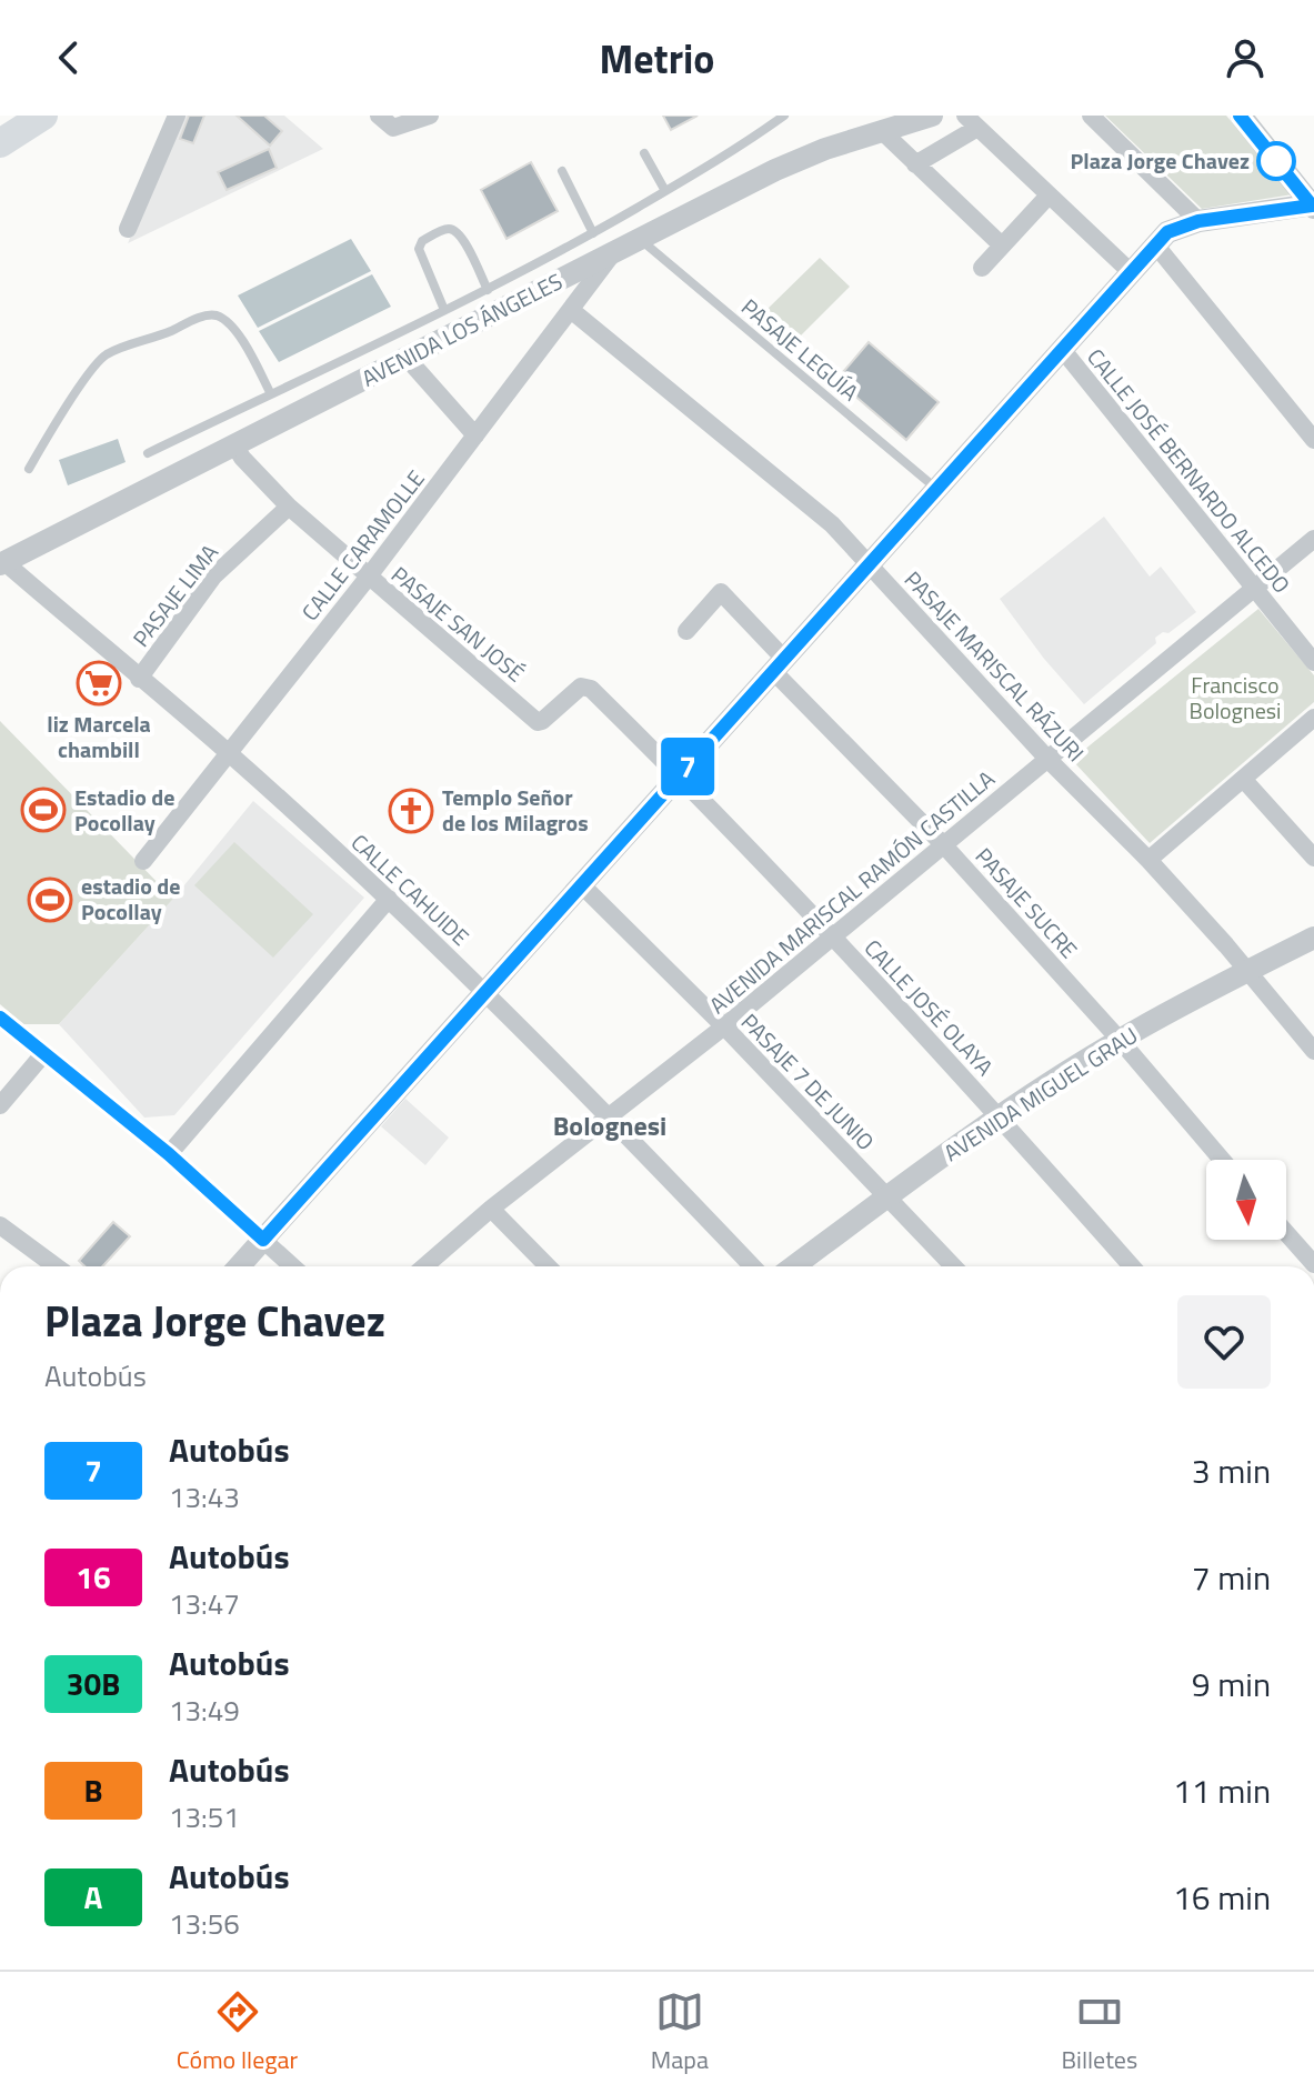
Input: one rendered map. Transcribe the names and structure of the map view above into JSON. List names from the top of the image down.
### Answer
{
  "streets": {
    "street": [
      "AVENIDA LOS ÁNGELES",
      "CALLE JOSÉ BERNARDO ALCEDO",
      "CALLE CARAMOLLE",
      "PASAJE LIMA",
      "PASAJE SAN JOSÉ",
      "PASAJE MARISCAL RÁZURI",
      "CALLE CAHUIDE",
      "AVENIDA MARISCAL RAMÓN CASTILLA",
      "PASAJE SUCRE",
      "CALLE JOSÉ OLAYA",
      "PASAJE 7 DE JUNIO",
      "AVENIDA MIGUEL GRAU"
    ],
    "lane": ["PASAJE LEGUÍA"]
  },
  "crossings": [
    ["AVENIDA LOS ÁNGELES", "PASAJE LEGUÍA"],
    ["AVENIDA LOS ÁNGELES", "CALLE CARAMOLLE"],
    ["AVENIDA LOS ÁNGELES", "PASAJE SAN JOSÉ"],
    ["AVENIDA LOS ÁNGELES", "CALLE CAHUIDE"],
    ["CALLE JOSÉ BERNARDO ALCEDO", "AVENIDA MARISCAL RAMÓN CASTILLA"],
    ["CALLE CARAMOLLE", "PASAJE SAN JOSÉ"],
    ["CALLE CARAMOLLE", "PASAJE MARISCAL RÁZURI"],
    ["CALLE CARAMOLLE", "CALLE CAHUIDE"],
    ["PASAJE LIMA", "PASAJE SAN JOSÉ"],
    ["PASAJE LIMA", "CALLE CAHUIDE"],
    ["PASAJE SAN JOSÉ", "CALLE JOSÉ OLAYA"],
    ["PASAJE MARISCAL RÁZURI", "AVENIDA MARISCAL RAMÓN CASTILLA"],
    ["PASAJE MARISCAL RÁZURI", "AVENIDA MIGUEL GRAU"],
    ["CALLE CAHUIDE", "AVENIDA MARISCAL RAMÓN CASTILLA"],
    ["AVENIDA MARISCAL RAMÓN CASTILLA", "PASAJE SUCRE"],
    ["AVENIDA MARISCAL RAMÓN CASTILLA", "CALLE JOSÉ OLAYA"],
    ["AVENIDA MARISCAL RAMÓN CASTILLA", "PASAJE 7 DE JUNIO"],
    ["PASAJE SUCRE", "AVENIDA MIGUEL GRAU"],
    ["CALLE JOSÉ OLAYA", "AVENIDA MIGUEL GRAU"],
    ["PASAJE 7 DE JUNIO", "AVENIDA MIGUEL GRAU"]
  ],
  "districts": ["Bolognesi"],
  "parks": ["Francisco Bolognesi"],
  "places": {
    "other": ["Plaza Jorge Chavez"],
    "supermarket": ["liz Marcela chambill"],
    "sports": ["Estadio de Pocollay", "estadio de Pocollay"],
    "church": ["Templo Señor de los Milagros"]
  },
  "lines": ["bus line 7"],
  "north": "bottom",
  "page": {
    "header": "Metrio",
    "on_map": "7",
    "heading": ["Plaza Jorge Chavez", "Autobús"],
    "list": [
      {
        "mark": "7",
        "name": "Autobús",
        "note": "13:43",
        "value": "3 min"
      },
      {
        "mark": "16",
        "name": "Autobús",
        "note": "13:47",
        "value": "7 min"
      },
      {
        "mark": "30B",
        "name": "Autobús",
        "note": "13:49",
        "value": "9 min"
      },
      {
        "mark": "B",
        "name": "Autobús",
        "note": "13:51",
        "value": "11 min"
      },
      {
        "mark": "A",
        "name": "Autobús",
        "note": "13:56",
        "value": "16 min"
      }
    ],
    "tabs": ["Cómo llegar", "Mapa", "Billetes"]
  }
}
